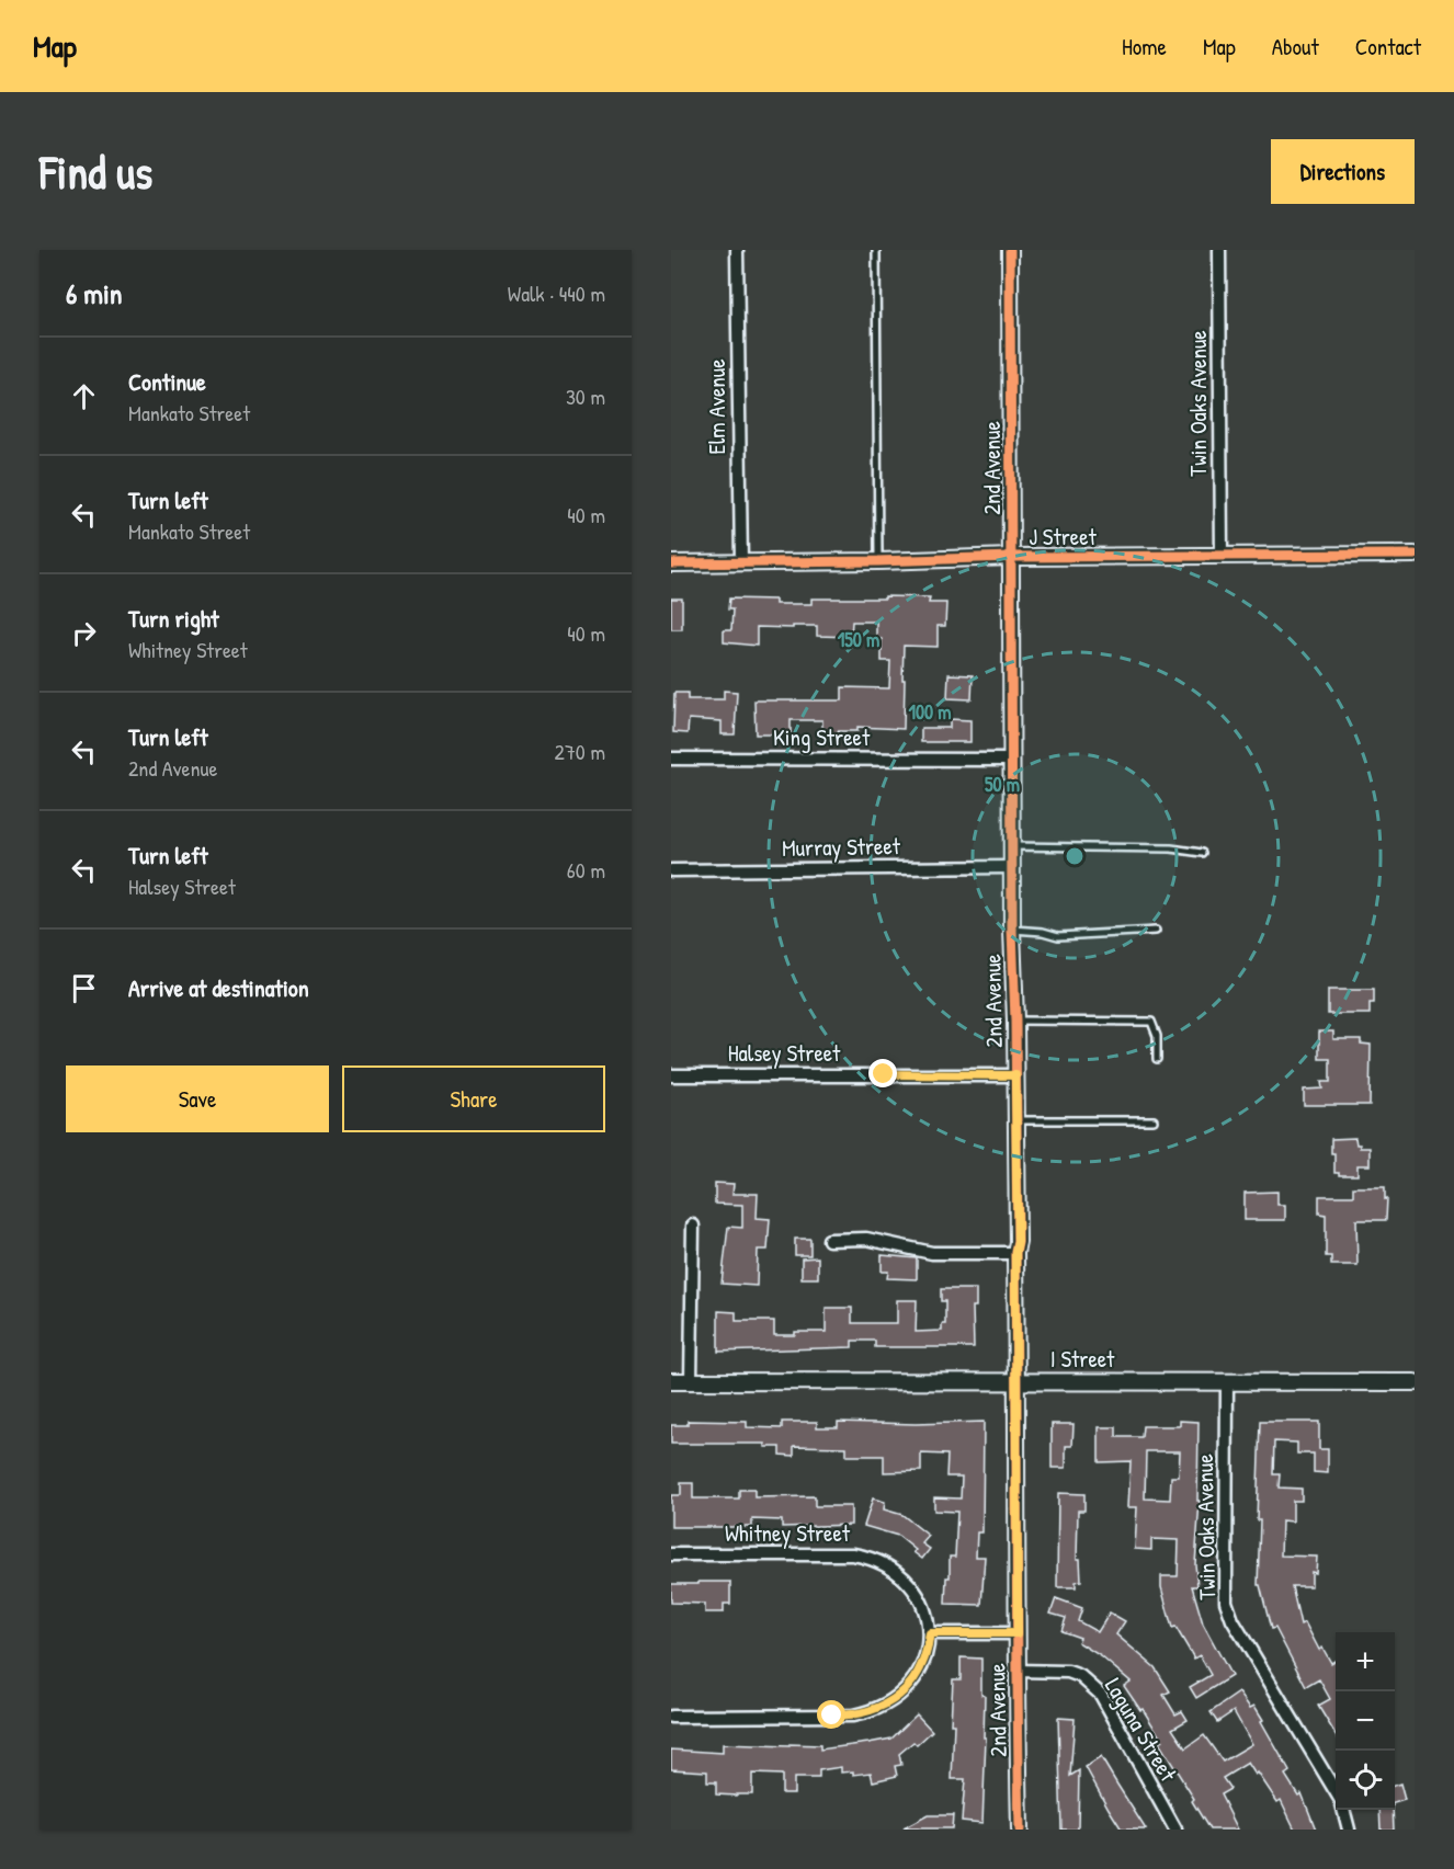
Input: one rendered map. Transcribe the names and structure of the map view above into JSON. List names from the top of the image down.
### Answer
{
  "streets": {
    "street": [
      "Twin Oaks Avenue",
      "Elm Avenue",
      "2nd Avenue",
      "J Street",
      "King Street",
      "Murray Street",
      "Halsey Street",
      "I Street",
      "Whitney Street",
      "Laguna Street"
    ]
  },
  "crossings": [
    ["Twin Oaks Avenue", "J Street"],
    ["Twin Oaks Avenue", "I Street"],
    ["Elm Avenue", "J Street"],
    ["2nd Avenue", "J Street"],
    ["2nd Avenue", "King Street"],
    ["2nd Avenue", "Murray Street"],
    ["2nd Avenue", "Halsey Street"],
    ["2nd Avenue", "I Street"],
    ["2nd Avenue", "Laguna Street"]
  ],
  "page": {
    "header": "Map",
    "nav": [
      "Home",
      "Map",
      "About",
      "Contact"
    ],
    "buttons": [
      "Directions",
      ["Save", "Share"]
    ],
    "title": "Find us",
    "heading": ["6 min", "Walk · 440 m"],
    "list": [
      ["Continue", "Mankato Street", "30 m"],
      ["Turn left", "Mankato Street", "40 m"],
      ["Turn right", "Whitney Street", "40 m"],
      ["Turn left", "2nd Avenue", "270 m"],
      ["Turn left", "Halsey Street", "60 m"],
      "Arrive at destination"
    ],
    "map_buttons": ["+", "−"]
  },
  "rings": ["150 m", "100 m", "50 m"]
}
